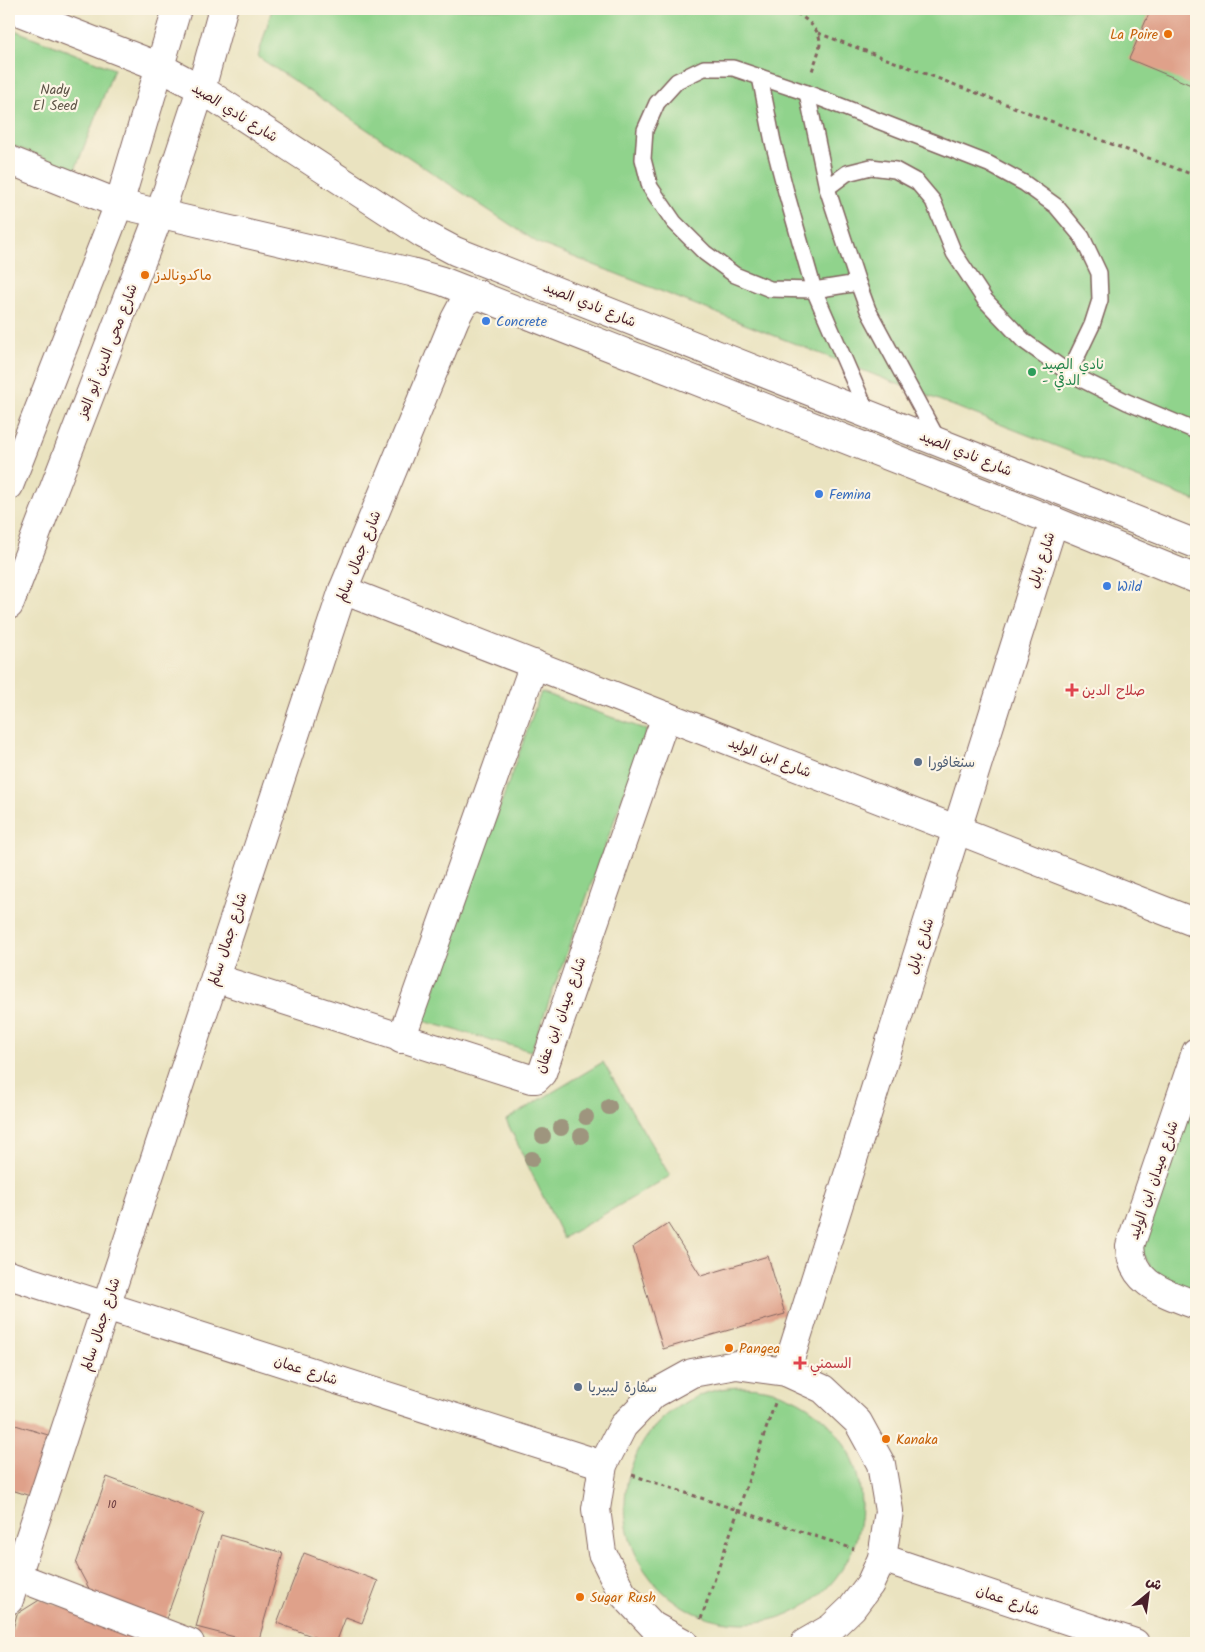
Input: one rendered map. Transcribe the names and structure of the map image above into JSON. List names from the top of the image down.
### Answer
{
  "streets": {
    "street": [
      "شارع نادي الصيد",
      "شارع محى الدين أبو العز",
      "شارع جمال سالم",
      "شارع بابل",
      "شارع ابن الوليد",
      "شارع ميدان ابن عفان",
      "شارع ميدان ابن الوليد",
      "شارع عمان"
    ]
  },
  "crossings": [
    ["شارع نادي الصيد", "شارع محى الدين أبو العز"],
    ["شارع جمال سالم", "شارع ابن الوليد"],
    ["شارع جمال سالم", "شارع ميدان ابن عفان"],
    ["شارع جمال سالم", "شارع عمان"],
    ["شارع بابل", "شارع ابن الوليد"],
    ["شارع ابن الوليد", "شارع ميدان ابن عفان"]
  ],
  "parks": ["Nady El Seed"],
  "places": {
    "other": [
      "La Poire",
      "ماكدونالدز",
      "Concrete",
      "نادي الصيد - الدقي",
      "Femina",
      "Wild",
      "سنغافورا",
      "Pangea",
      "سفارة ليبيريا",
      "Kanaka",
      "Sugar Rush"
    ],
    "health": ["صلاح الدين", "السمني"]
  },
  "house_numbers": ["10"],
  "north": "top right"
}
